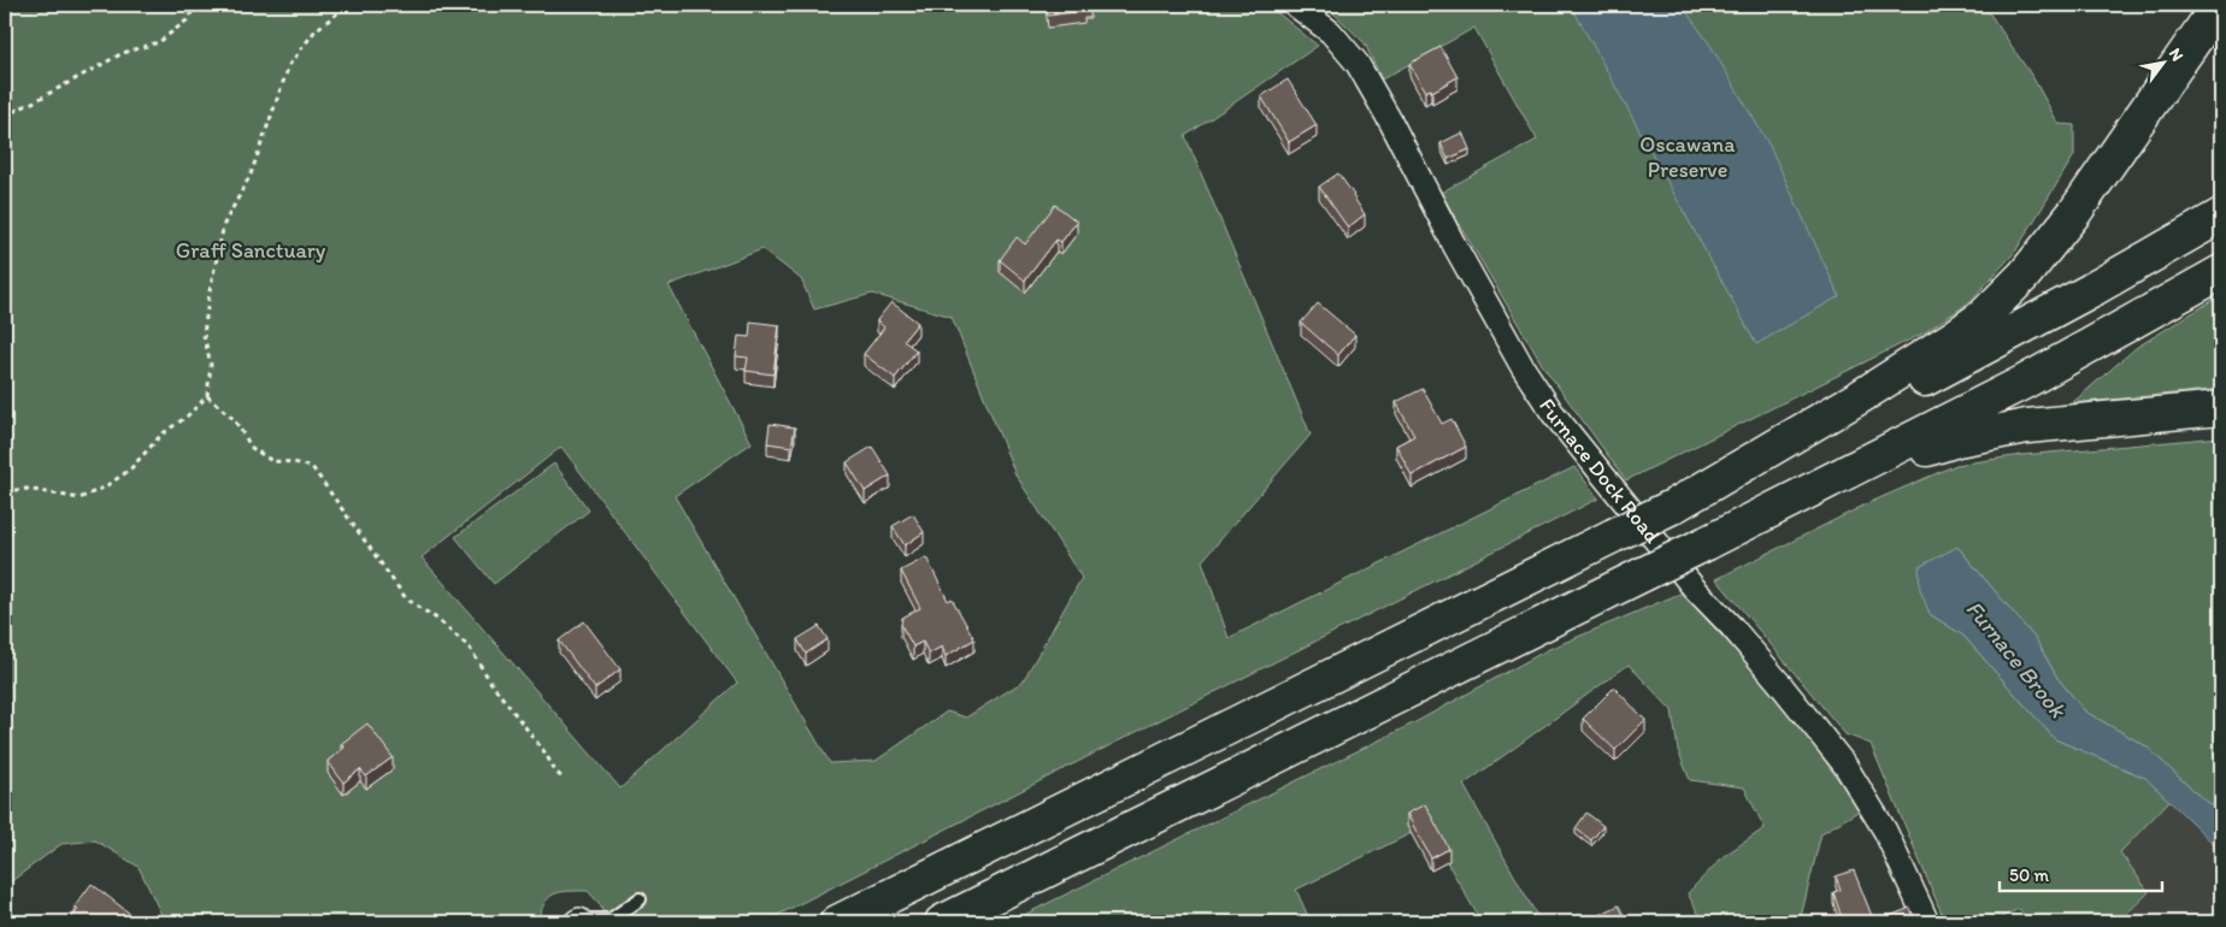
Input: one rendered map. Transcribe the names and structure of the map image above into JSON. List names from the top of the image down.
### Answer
{
  "streets": {
    "street": ["Furnace Dock Road"]
  },
  "water": ["Furnace Brook"],
  "parks": ["Oscawana Preserve", "Graff Sanctuary"],
  "scale_bar": "50 m",
  "north": "top right"
}
